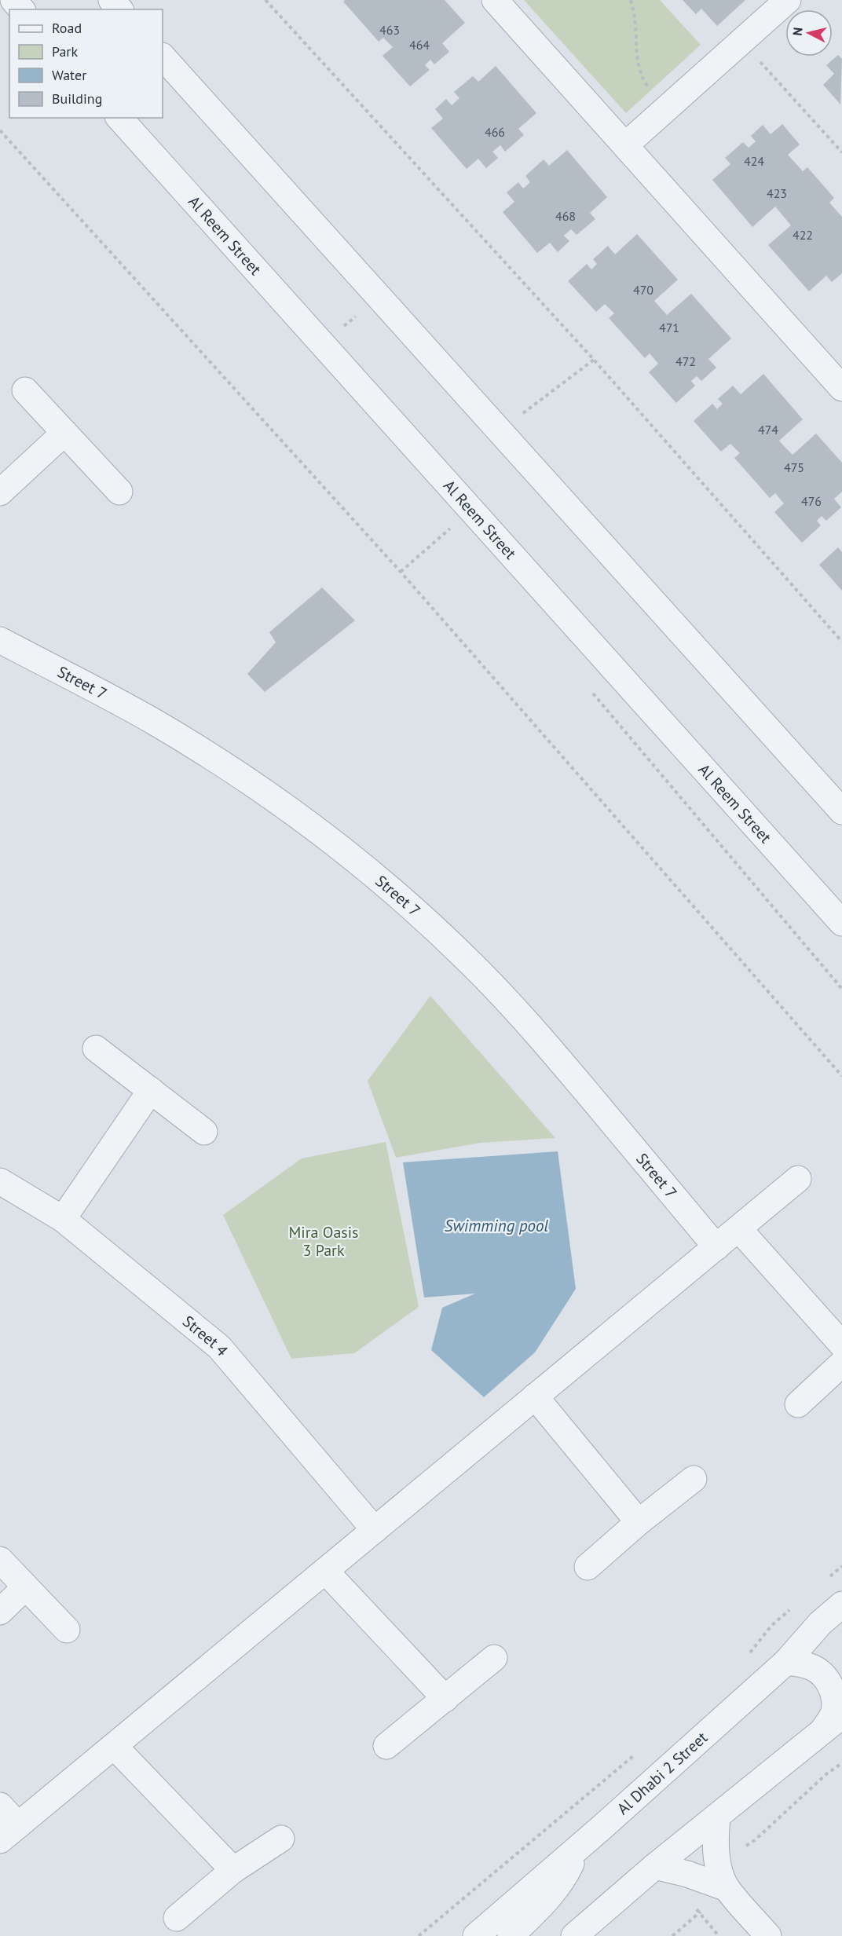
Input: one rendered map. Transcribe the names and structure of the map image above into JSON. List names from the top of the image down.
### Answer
{
  "streets": {
    "street": [
      "Al Reem Street",
      "Street 7",
      "Street 4",
      "Al Dhabi 2 Street"
    ]
  },
  "water": ["Swimming pool"],
  "parks": ["Mira Oasis 3 Park"],
  "house_numbers": [
    "463",
    "464",
    "466",
    "424",
    "423",
    "468",
    "422",
    "470",
    "471",
    "472",
    "474",
    "475",
    "476"
  ],
  "legend": [
    "Road",
    "Park",
    "Water",
    "Building"
  ],
  "north": "left"
}
